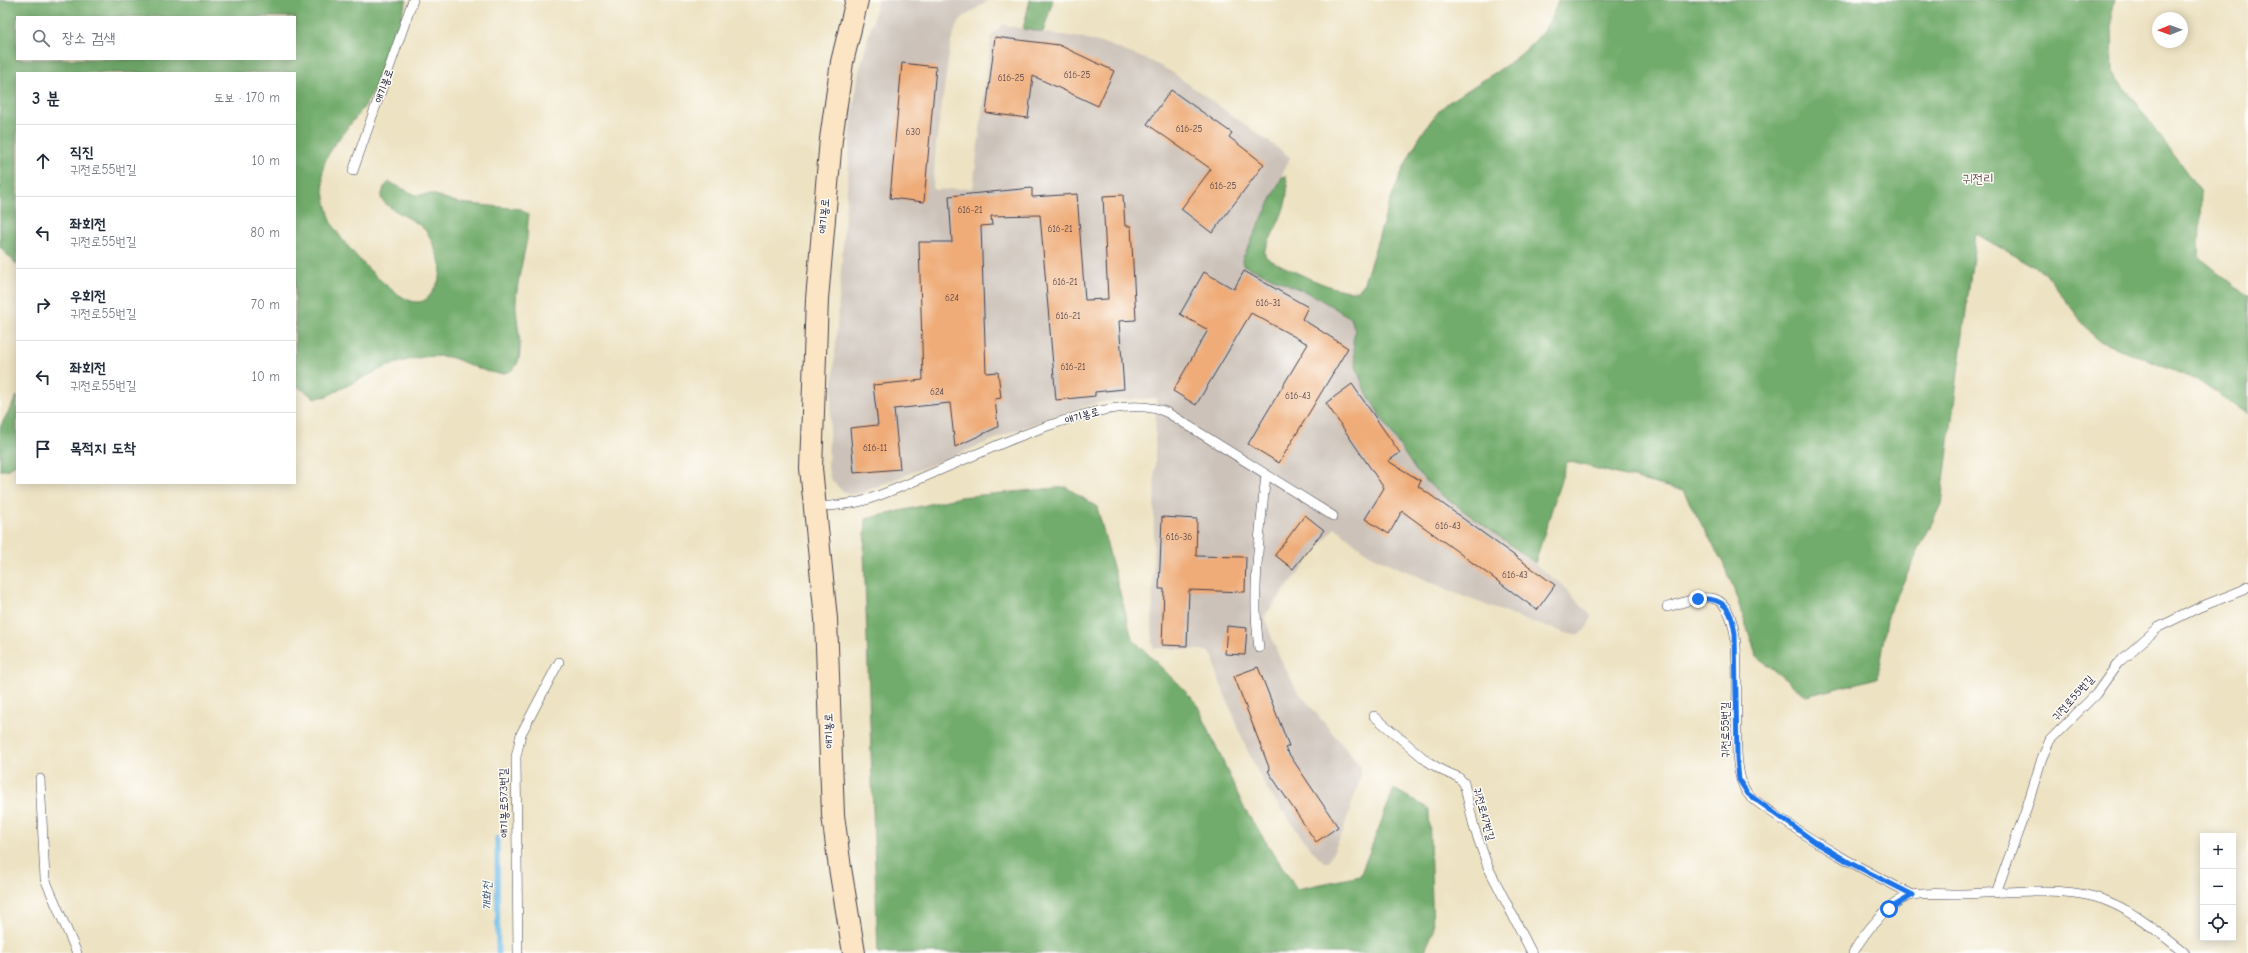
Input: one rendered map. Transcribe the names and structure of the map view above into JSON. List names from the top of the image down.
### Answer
{
  "streets": {
    "main road": ["애기봉로"],
    "lane": ["귀전로55번길", "애기봉로573번길", "귀전로47번길"]
  },
  "districts": ["귀전리"],
  "water": ["개화천"],
  "house_numbers": [
    "616-25",
    "616-25",
    "616-25",
    "630",
    "616-25",
    "616-21",
    "616-21",
    "616-21",
    "624",
    "616-31",
    "616-21",
    "616-21",
    "624",
    "616-43",
    "616-11",
    "616-43",
    "616-36",
    "616-43"
  ],
  "north": "left",
  "page": {
    "search": "장소 검색",
    "heading": ["3 분", "도보 · 170 m"],
    "list": [
      ["직진", "귀전로55번길", "10 m"],
      ["좌회전", "귀전로55번길", "80 m"],
      ["우회전", "귀전로55번길", "70 m"],
      ["좌회전", "귀전로55번길", "10 m"],
      "목적지 도착"
    ],
    "map_buttons": ["+", "−"]
  }
}
